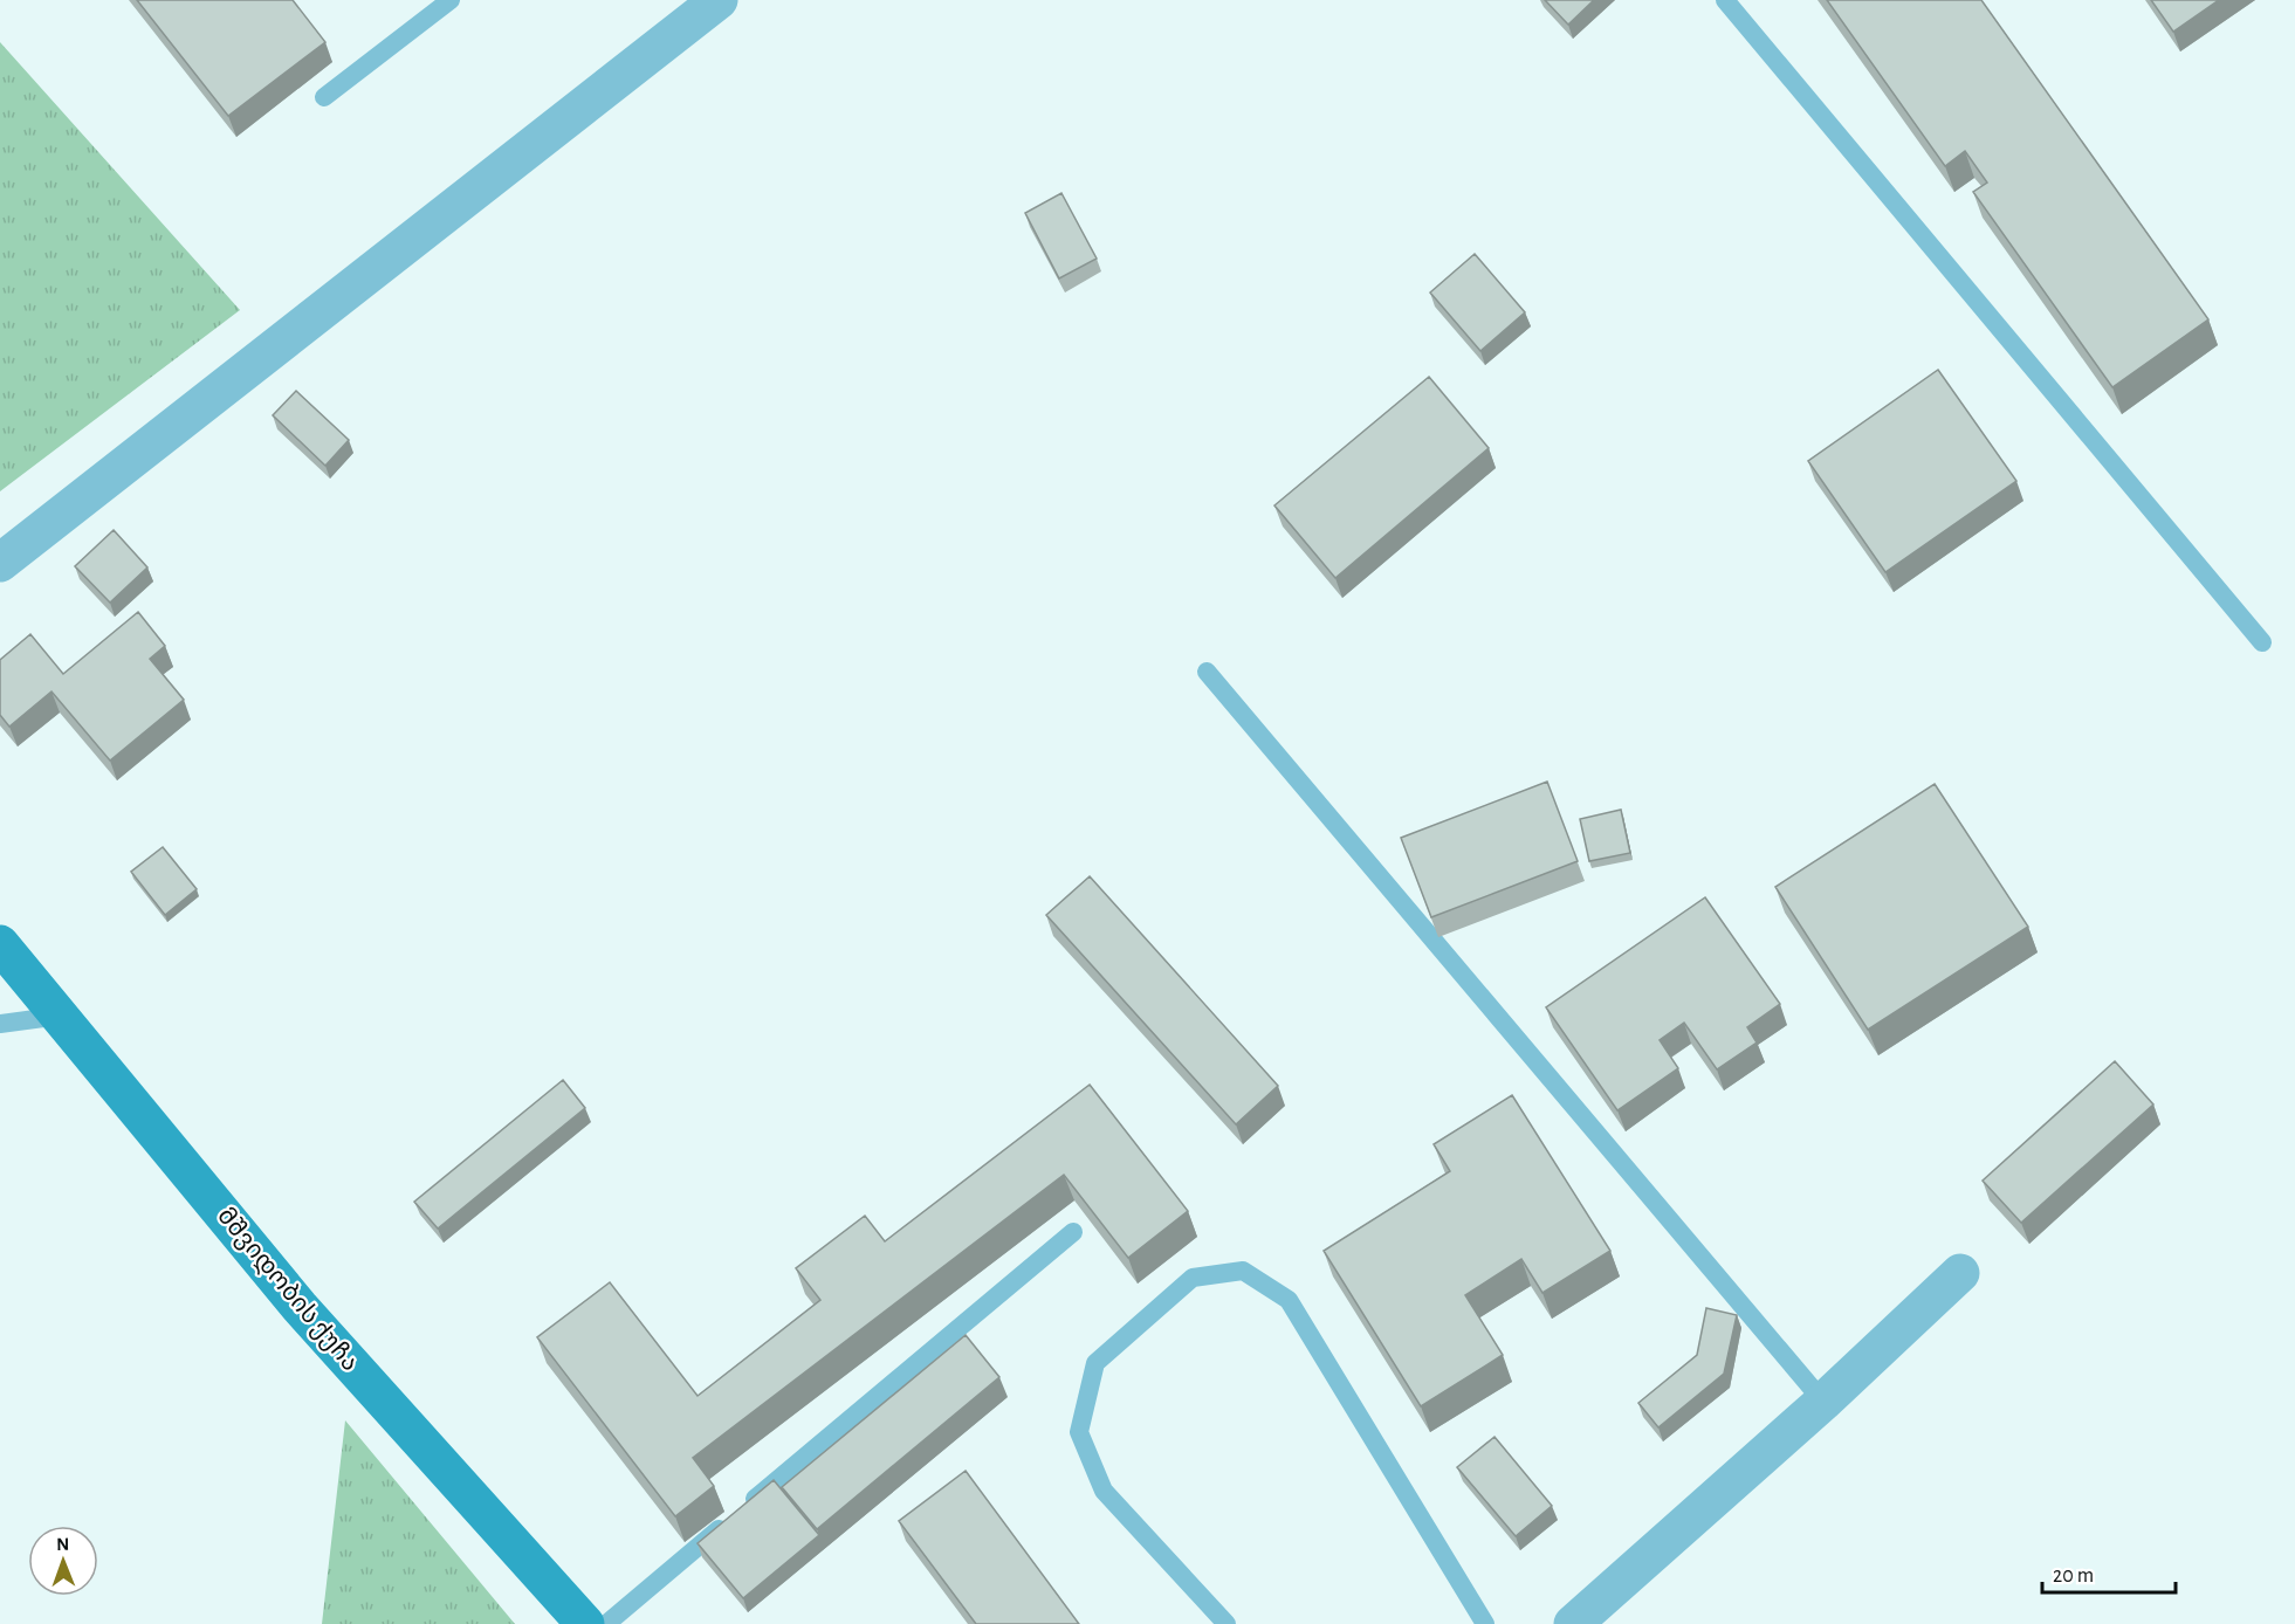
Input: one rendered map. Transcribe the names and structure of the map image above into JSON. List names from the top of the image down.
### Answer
{
  "streets": {
    "main road": ["მშვიდობის ქუჩა"]
  },
  "scale_bar": "20 m",
  "north": "top"
}
